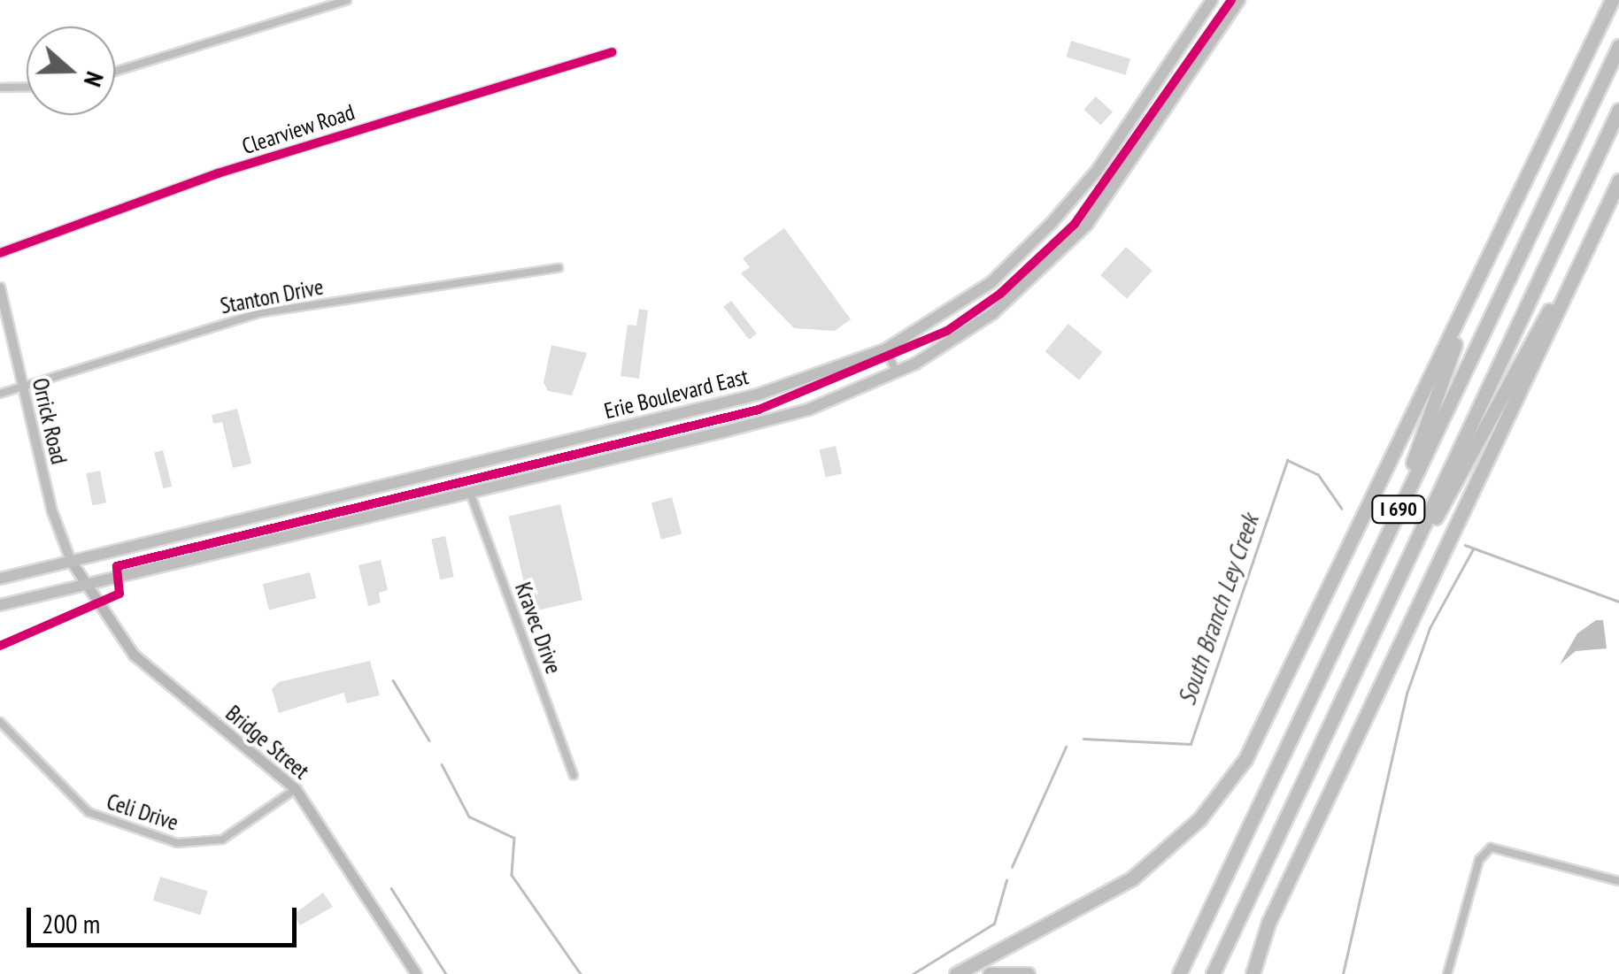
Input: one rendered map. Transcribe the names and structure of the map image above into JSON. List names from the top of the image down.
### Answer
{
  "streets": {
    "highway": ["I 690"],
    "main road": ["Erie Boulevard East", "Bridge Street"],
    "street": [
      "Clearview Road",
      "Stanton Drive",
      "Orrick Road",
      "Kravec Drive",
      "Celi Drive"
    ]
  },
  "crossings": [
    ["Stanton Drive", "Orrick Road"],
    ["Erie Boulevard East", "Orrick Road"],
    ["Erie Boulevard East", "Bridge Street"],
    ["Orrick Road", "Bridge Street"],
    ["Bridge Street", "Celi Drive"]
  ],
  "water": ["South Branch Ley Creek"],
  "scale_bar": "200 m",
  "north": "right"
}
